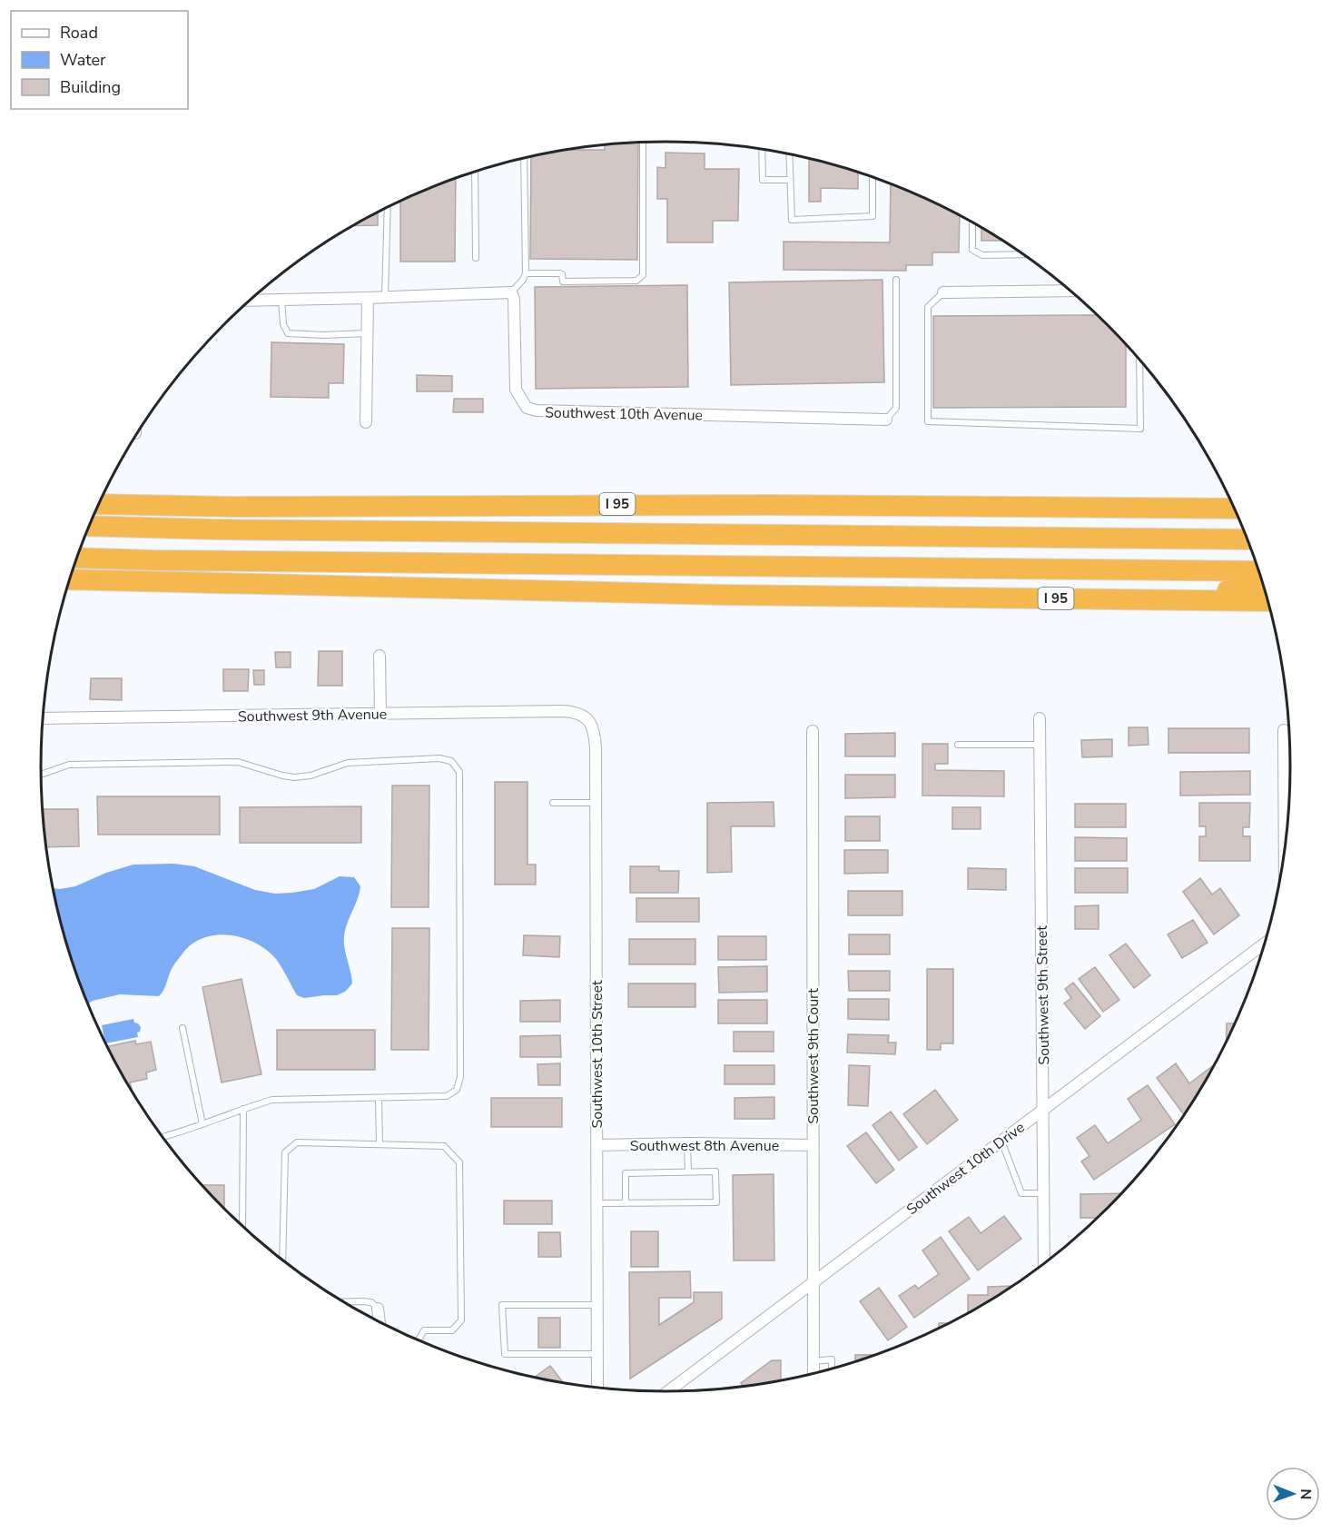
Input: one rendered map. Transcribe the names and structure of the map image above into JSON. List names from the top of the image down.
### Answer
{
  "streets": {
    "highway": ["I 95"],
    "street": [
      "Southwest 10th Avenue",
      "Southwest 9th Avenue",
      "Southwest 9th Street",
      "Southwest 10th Street",
      "Southwest 9th Court",
      "Southwest 8th Avenue",
      "Southwest 10th Drive"
    ]
  },
  "crossings": [
    ["Southwest 9th Avenue", "Southwest 10th Street"],
    ["Southwest 9th Street", "Southwest 10th Drive"],
    ["Southwest 10th Street", "Southwest 8th Avenue"],
    ["Southwest 9th Court", "Southwest 8th Avenue"],
    ["Southwest 9th Court", "Southwest 10th Drive"]
  ],
  "legend": ["Road", "Water", "Building"],
  "north": "right"
}
